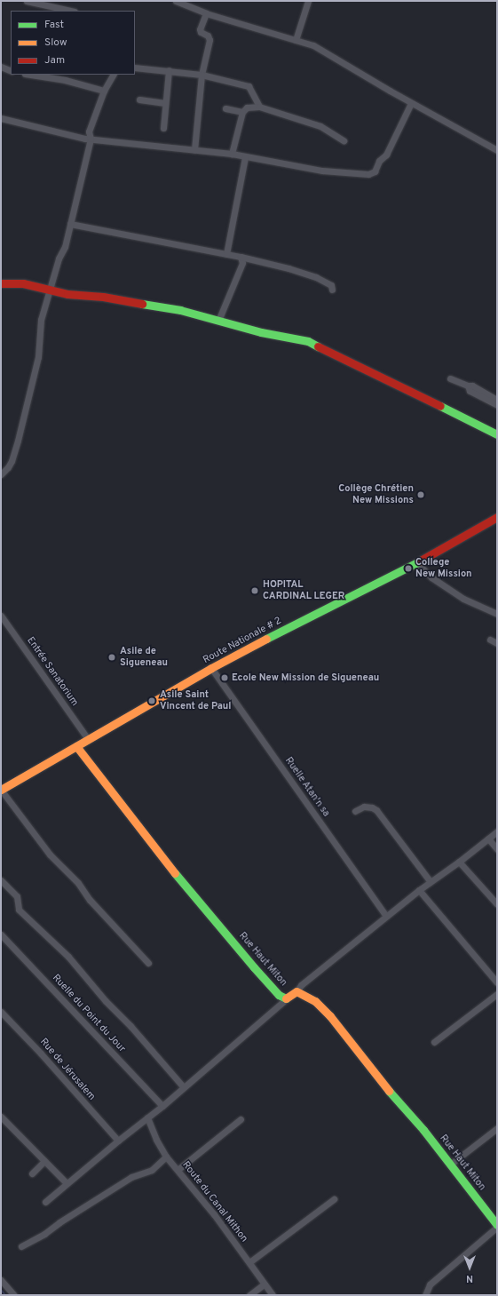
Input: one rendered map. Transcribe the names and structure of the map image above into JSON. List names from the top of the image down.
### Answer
{
  "streets": {
    "street": [
      "Route Nationale # 2",
      "Entrée Sanatorium",
      "Ruelle Atan'n sa",
      "Rue Haut Miton",
      "Ruelle du Point du Jour",
      "Rue de Jérusalem",
      "Route du Canal Mithon"
    ]
  },
  "crossings": [
    ["Route Nationale # 2", "Entrée Sanatorium"],
    ["Route Nationale # 2", "Ruelle Atan'n sa"],
    ["Route Nationale # 2", "Rue Haut Miton"]
  ],
  "places": [
    "Collège Chrétien New Missions",
    "College New Mission",
    "HOPITAL CARDINAL LEGER",
    "Asile de Sigueneau",
    "Ecole New Mission de Sigueneau",
    "Asile Saint Vincent de Paul"
  ],
  "legend": ["Fast", "Slow", "Jam"],
  "north": "bottom"
}
